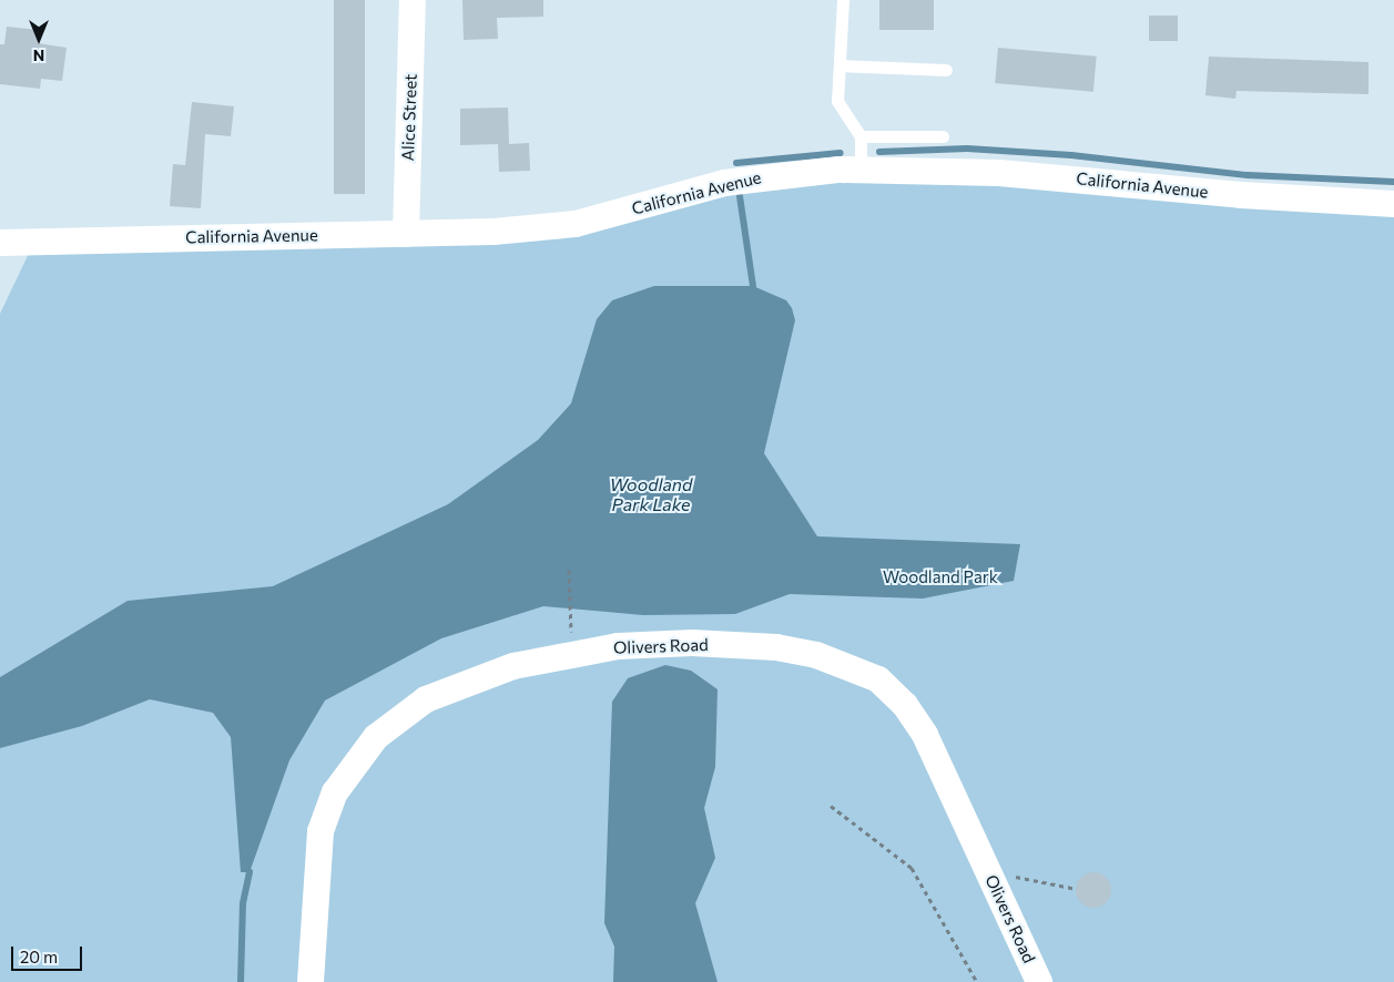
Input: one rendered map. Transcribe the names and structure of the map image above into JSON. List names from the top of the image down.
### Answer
{
  "streets": {
    "street": ["Alice Street", "California Avenue", "Olivers Road"]
  },
  "crossings": [
    ["Alice Street", "California Avenue"]
  ],
  "water": ["Woodland Park Lake"],
  "parks": ["Woodland Park"],
  "scale_bar": "20 m",
  "north": "bottom"
}
